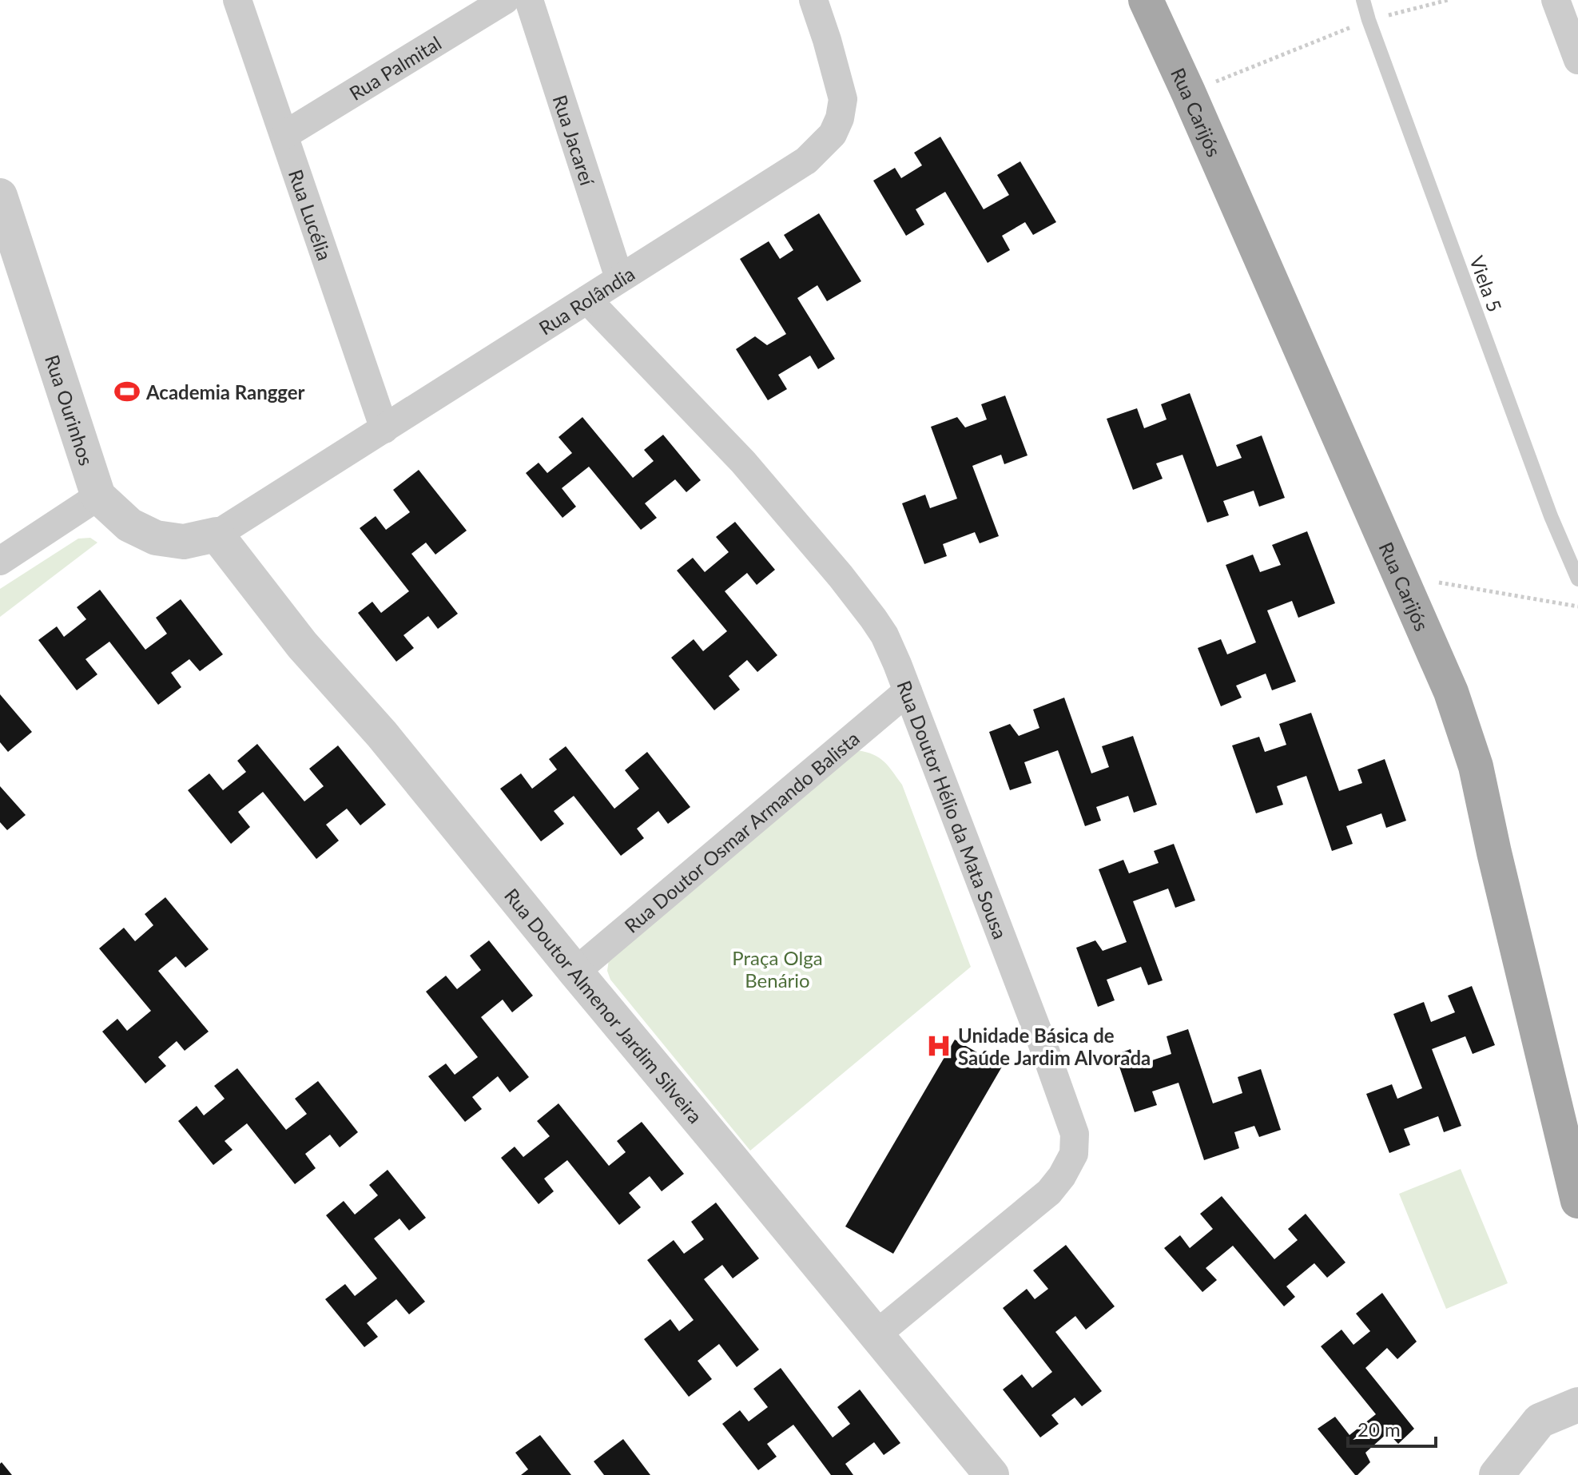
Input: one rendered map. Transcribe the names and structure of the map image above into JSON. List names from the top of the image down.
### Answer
{
  "streets": {
    "main road": ["Rua Carijós"],
    "street": [
      "Rua Palmital",
      "Rua Jacareí",
      "Rua Lucélia",
      "Rua Rolândia",
      "Rua Ourinhos",
      "Rua Doutor Hélio da Mata Sousa",
      "Rua Doutor Osmar Armando Balista",
      "Rua Doutor Almenor Jardim Silveira"
    ],
    "lane": ["Viela 5"]
  },
  "crossings": [
    ["Rua Palmital", "Rua Lucélia"],
    ["Rua Jacareí", "Rua Rolândia"],
    ["Rua Lucélia", "Rua Rolândia"],
    ["Rua Rolândia", "Rua Ourinhos"],
    ["Rua Rolândia", "Rua Doutor Hélio da Mata Sousa"],
    ["Rua Rolândia", "Rua Doutor Almenor Jardim Silveira"],
    ["Rua Ourinhos", "Rua Doutor Almenor Jardim Silveira"],
    ["Rua Doutor Hélio da Mata Sousa", "Rua Doutor Osmar Armando Balista"],
    ["Rua Doutor Hélio da Mata Sousa", "Rua Doutor Almenor Jardim Silveira"],
    ["Rua Doutor Osmar Armando Balista", "Rua Doutor Almenor Jardim Silveira"]
  ],
  "parks": ["Praça Olga Benário"],
  "places": {
    "sports": ["Academia Rangger"],
    "hospital": ["Unidade Básica de Saúde Jardim Alvorada"]
  },
  "scale_bar": "20 m"
}
